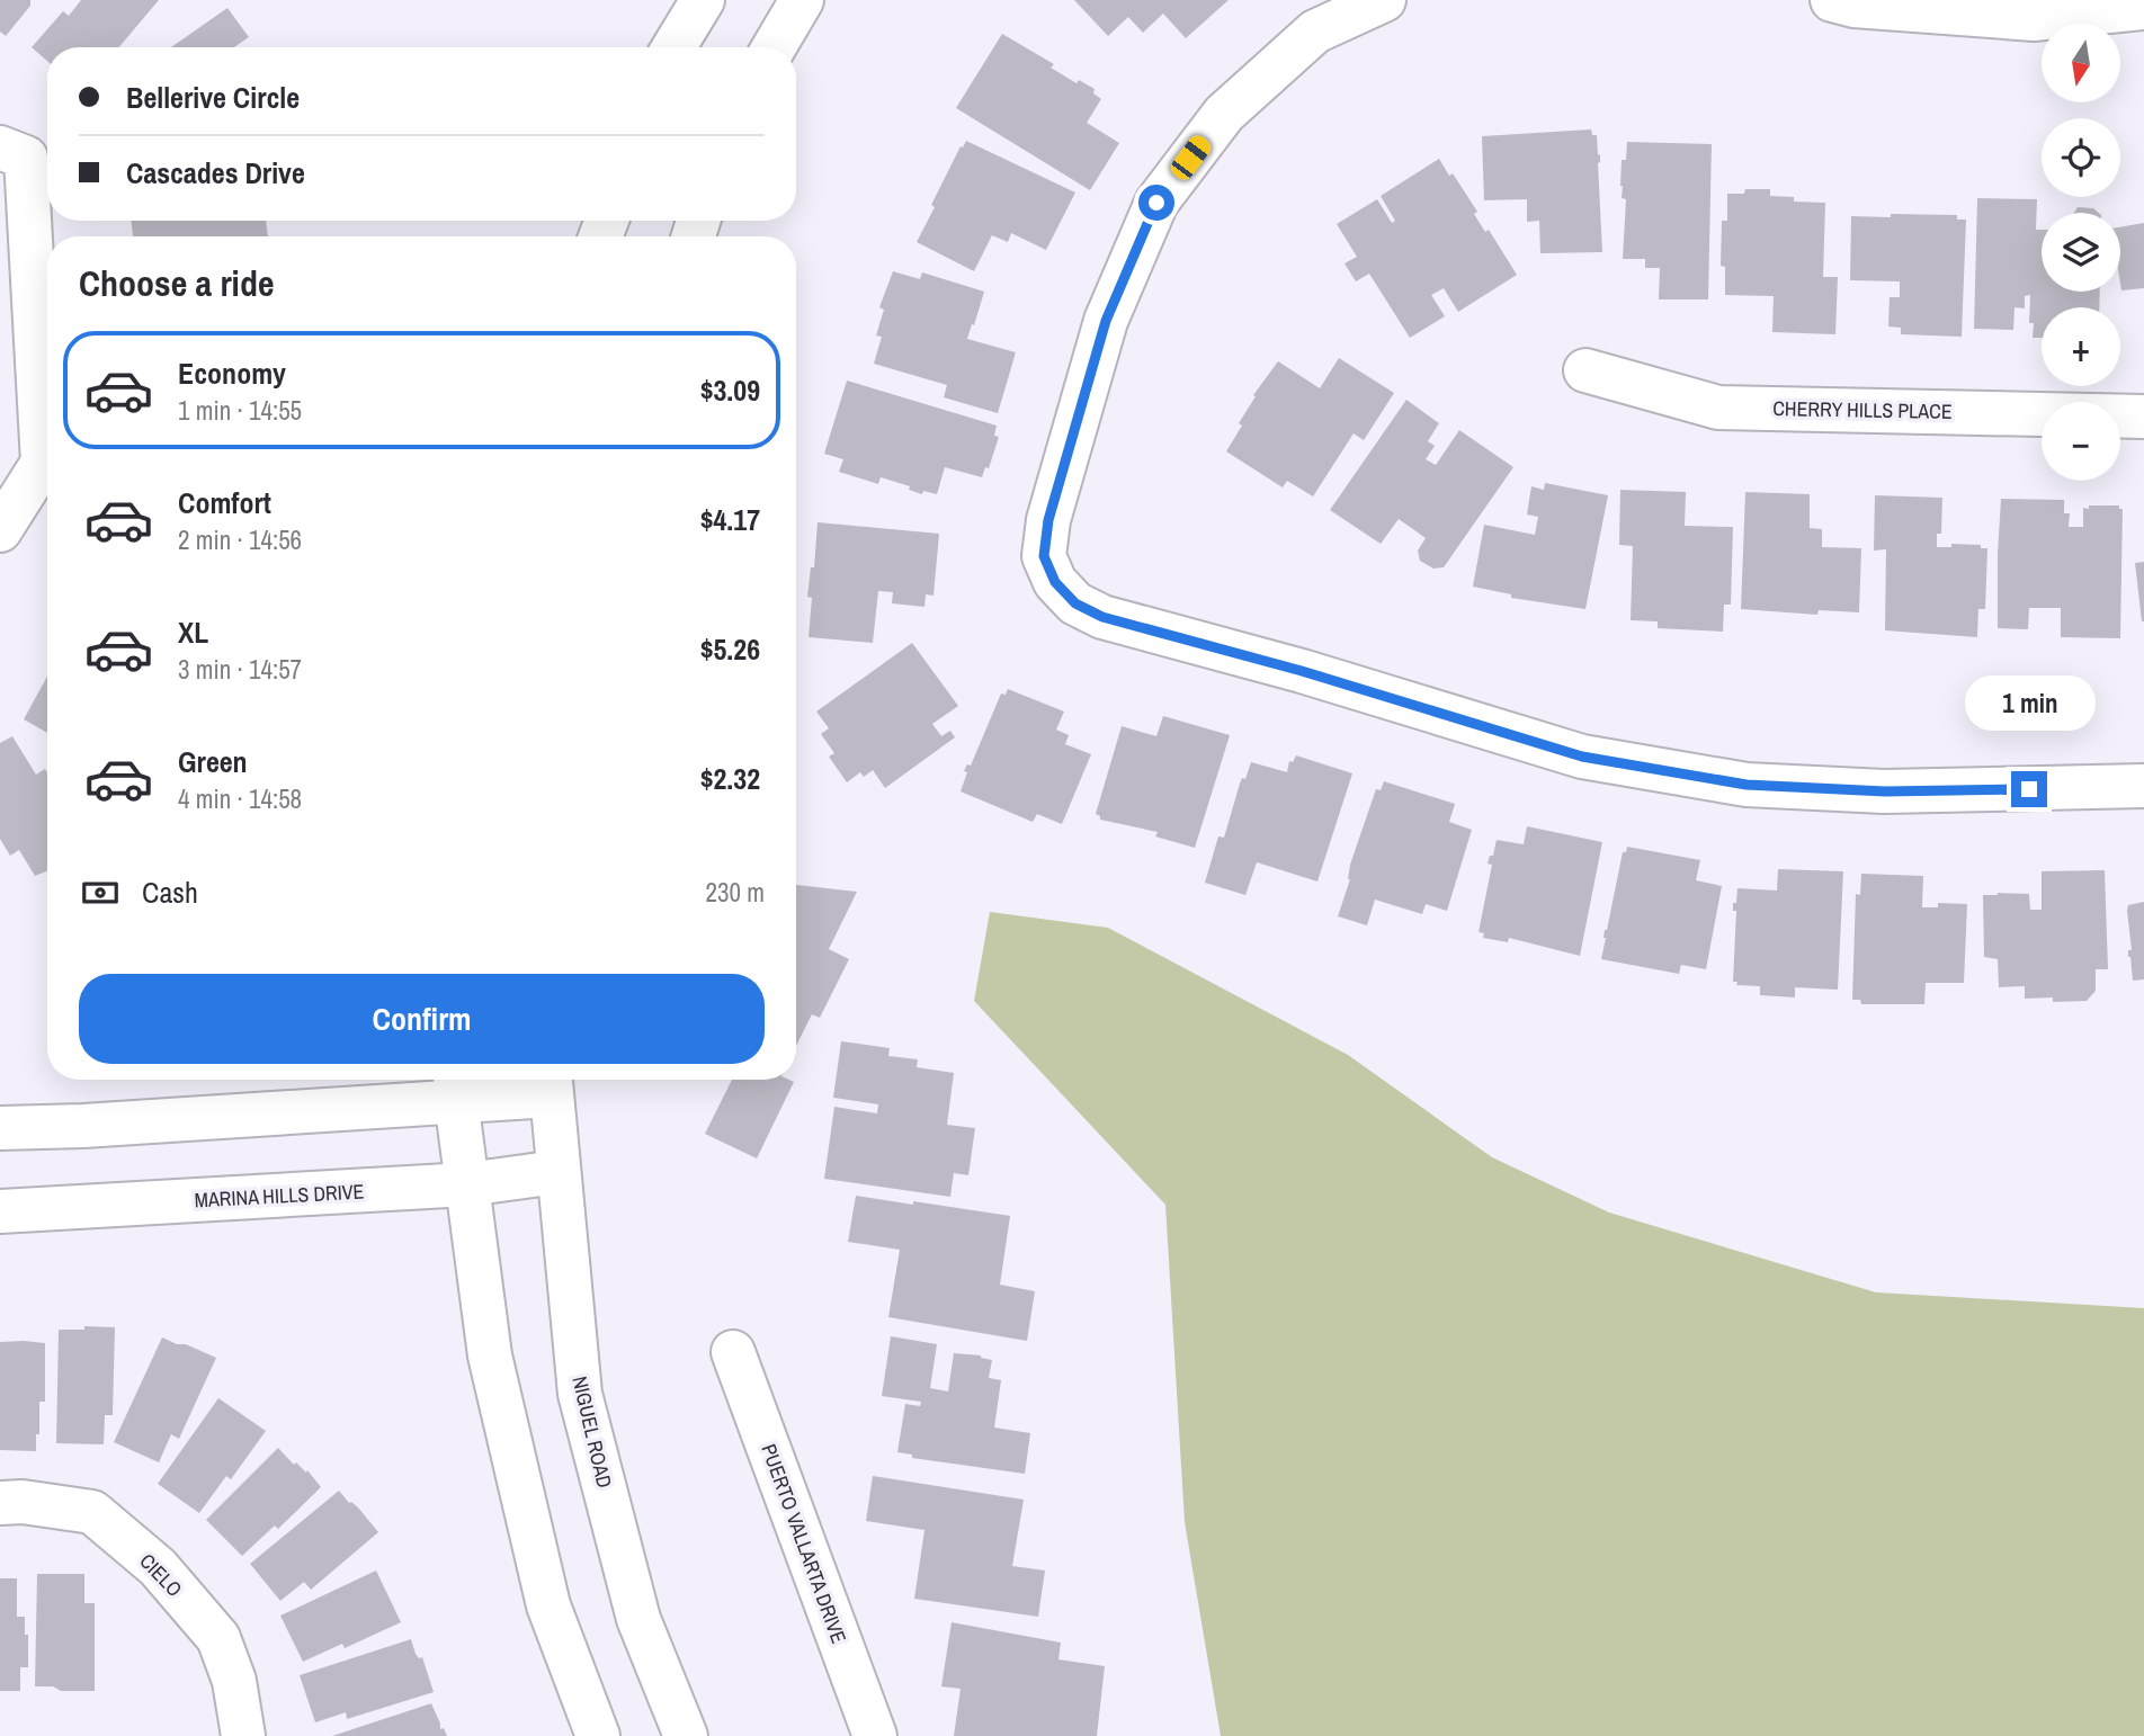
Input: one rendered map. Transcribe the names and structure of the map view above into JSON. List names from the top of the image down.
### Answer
{
  "streets": {
    "street": [
      "CHERRY HILLS PLACE",
      "MARINA HILLS DRIVE",
      "NIGUEL ROAD",
      "PUERTO VALLARTA DRIVE",
      "CIELO"
    ]
  },
  "crossings": [
    ["MARINA HILLS DRIVE", "NIGUEL ROAD"]
  ],
  "north": "bottom",
  "page": {
    "map_buttons": ["+", "−"],
    "banner": ["Bellerive Circle", "Cascades Drive"],
    "heading": "Choose a ride",
    "list": [
      {
        "name": "Economy",
        "note": "1 min · 14:55",
        "value": "$3.09"
      },
      {
        "name": "Comfort",
        "note": "2 min · 14:56",
        "value": "$4.17"
      },
      {
        "name": "XL",
        "note": "3 min · 14:57",
        "value": "$5.26"
      },
      {
        "name": "Green",
        "note": "4 min · 14:58",
        "value": "$2.32"
      }
    ],
    "bubble": "1 min",
    "pay": ["Cash", "230 m"],
    "buttons": "Confirm"
  }
}
